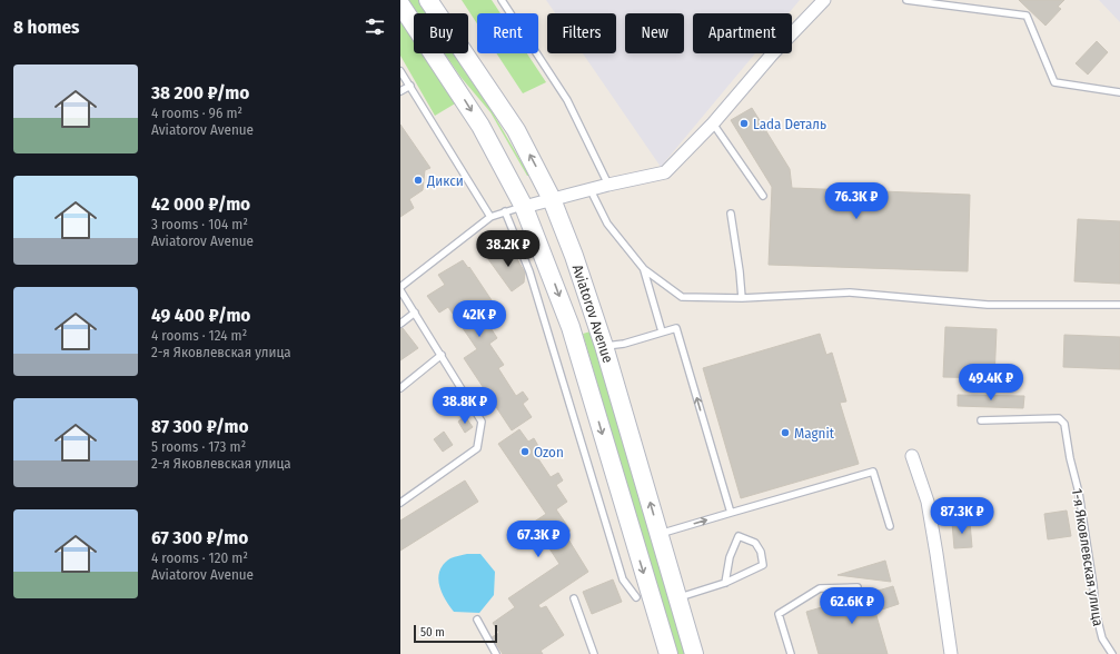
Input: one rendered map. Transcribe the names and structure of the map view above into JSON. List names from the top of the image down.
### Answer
{
  "streets": {
    "main road": ["Aviatorov Avenue"],
    "lane": ["1-я Яковлевская улица"]
  },
  "places": [
    "Lada Dеталь",
    "Дикси",
    "Magnit",
    "Ozon"
  ],
  "scale_bar": "50 m",
  "page": {
    "heading": "8 homes",
    "chip": [
      "Buy",
      "Rent",
      "Filters",
      "New",
      "Apartment"
    ],
    "list": [
      {
        "name": "38 200 ₽/mo",
        "note": "4 rooms · 96 m² · Aviatorov Avenue"
      },
      {
        "name": "42 000 ₽/mo",
        "note": "3 rooms · 104 m² · Aviatorov Avenue"
      },
      {
        "name": "49 400 ₽/mo",
        "note": "4 rooms · 124 m² · 2-я Яковлевская улица"
      },
      {
        "name": "87 300 ₽/mo",
        "note": "5 rooms · 173 m² · 2-я Яковлевская улица"
      },
      {
        "name": "67 300 ₽/mo",
        "note": "4 rooms · 120 m² · Aviatorov Avenue"
      }
    ],
    "price": [
      "76.3K ₽",
      "38.2K ₽",
      "42K ₽",
      "49.4K ₽",
      "38.8K ₽",
      "87.3K ₽",
      "67.3K ₽",
      "62.6K ₽"
    ],
    "scale": "50 m"
  }
}
